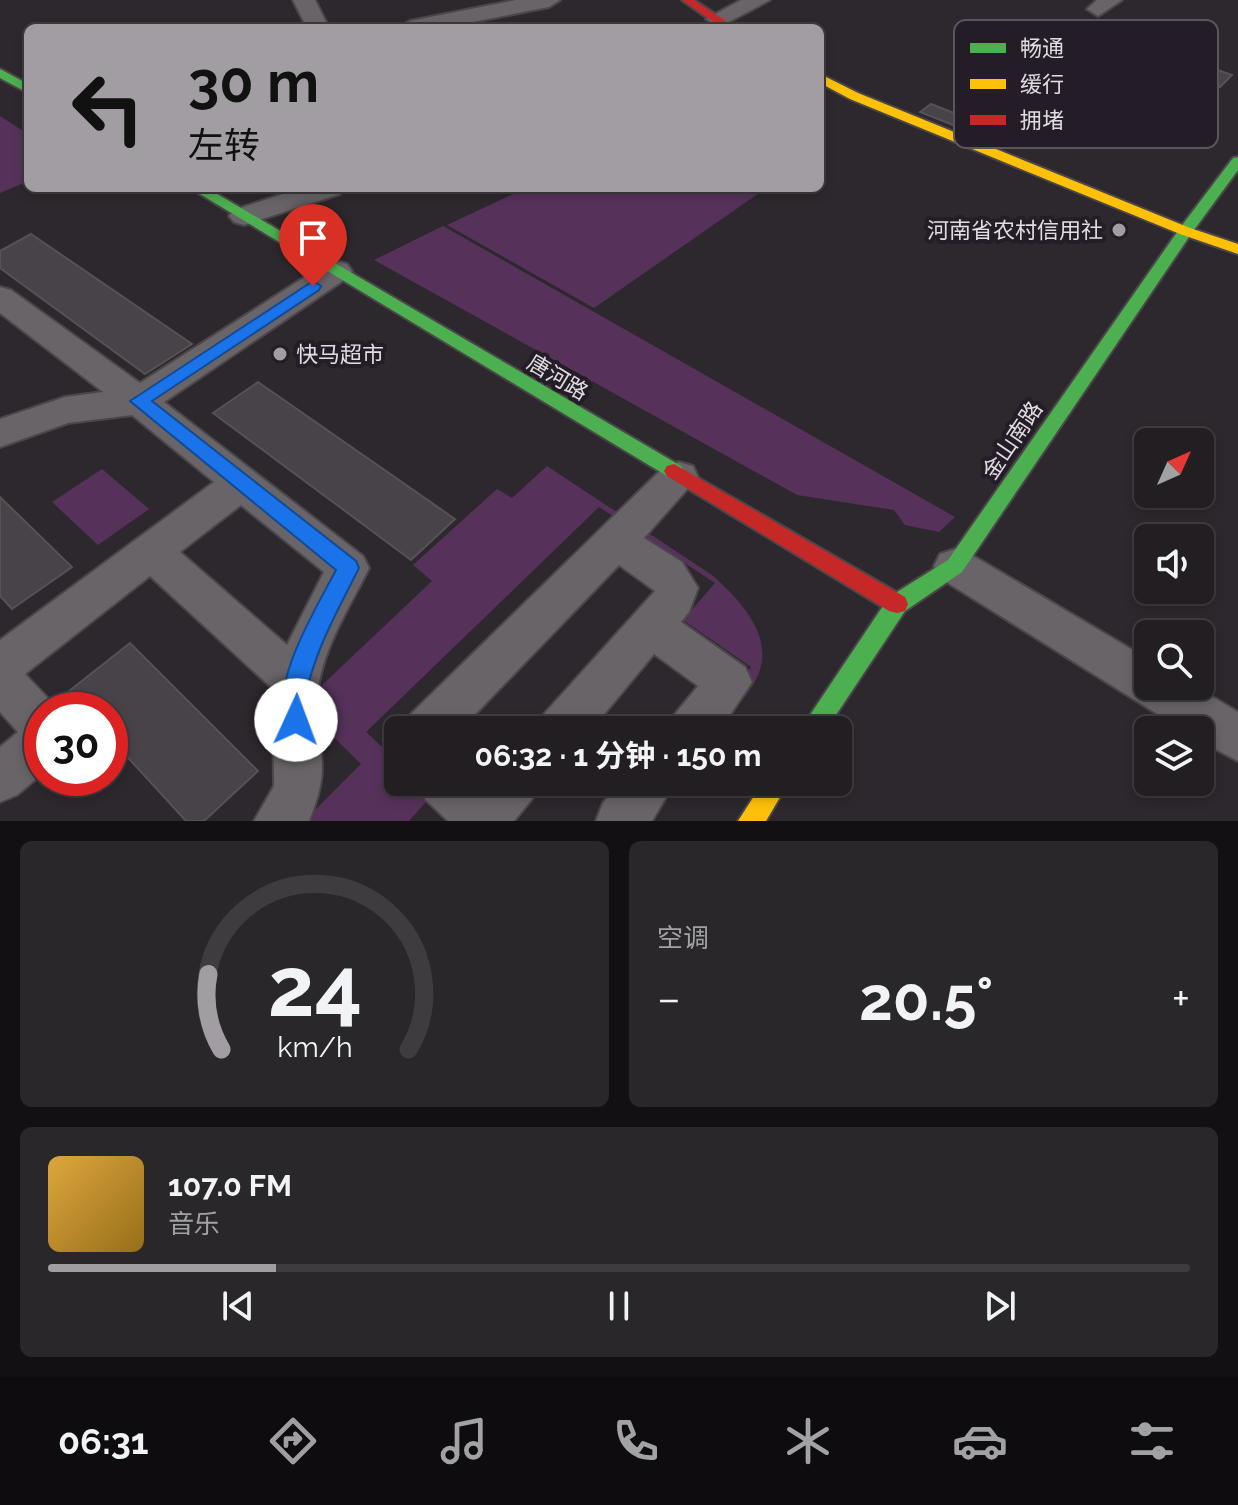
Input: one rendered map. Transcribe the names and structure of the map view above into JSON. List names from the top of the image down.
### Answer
{
  "streets": {
    "street": ["唐河路", "金山南路"]
  },
  "crossings": [
    ["唐河路", "金山南路"]
  ],
  "places": ["河南省农村信用社", "快马超市"],
  "legend": ["畅通", "缓行", "拥堵"],
  "north": "top right",
  "page": {
    "turn": ["30 m", "左转"],
    "limit": "30",
    "trip": "06:32 · 1 分钟 · 150 m",
    "tile": "空调",
    "heat": ["−", "20.5°", "+"],
    "song": ["107.0 FM", "音乐"],
    "tabs": "06:31",
    "gauge": ["24", "km/h"]
  }
}
